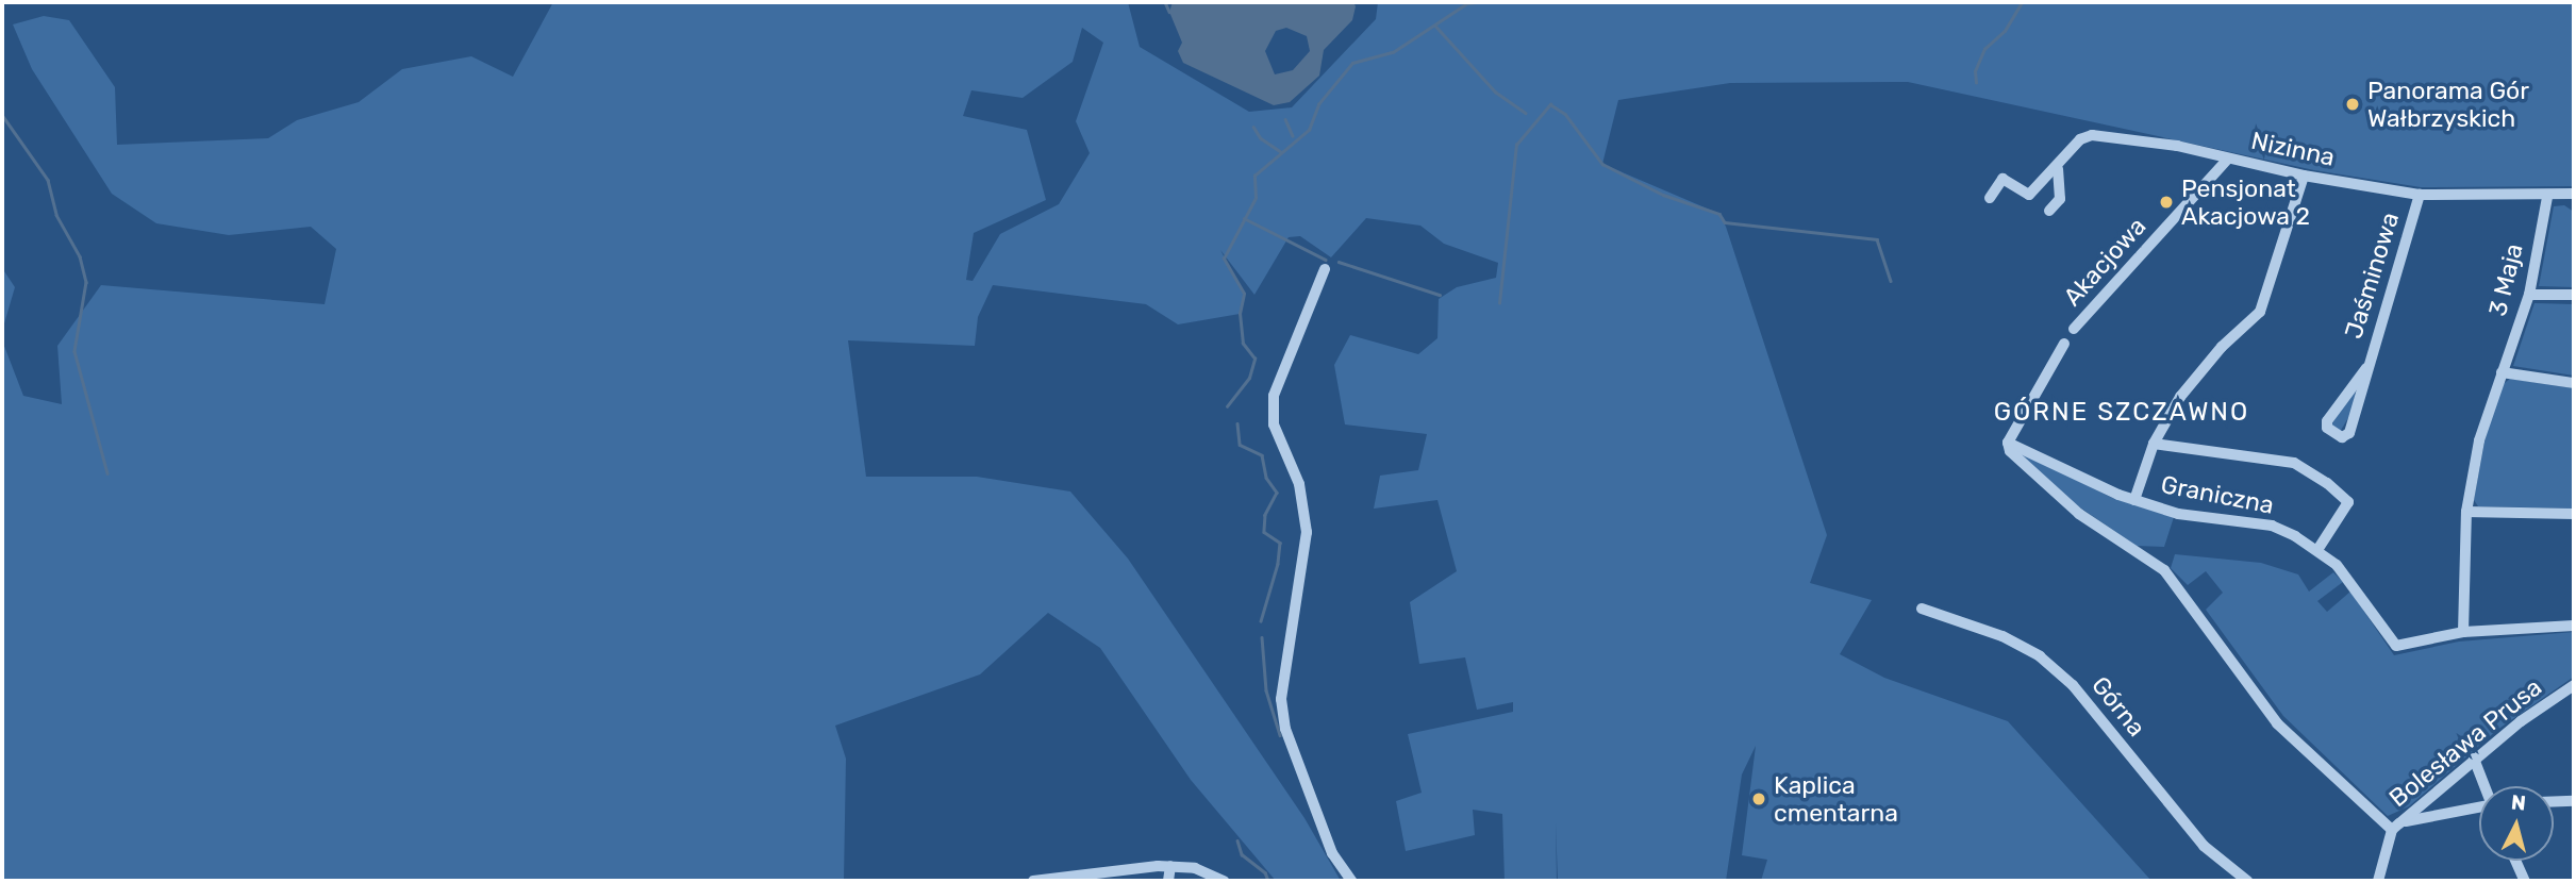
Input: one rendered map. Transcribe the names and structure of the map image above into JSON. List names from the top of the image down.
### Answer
{
  "streets": {
    "street": [
      "Nizinna",
      "Akacjowa",
      "Jaśminowa",
      "3 Maja",
      "Graniczna",
      "Górna",
      "Bolesława Prusa"
    ]
  },
  "crossings": [
    ["Nizinna", "Akacjowa"],
    ["Nizinna", "Jaśminowa"],
    ["Nizinna", "3 Maja"],
    ["3 Maja", "Graniczna"]
  ],
  "districts": ["GÓRNE SZCZAWNO"],
  "places": ["Panorama Gór Wałbrzyskich", "Pensjonat Akacjowa 2", "Kaplica cmentarna"],
  "north": "top"
}
